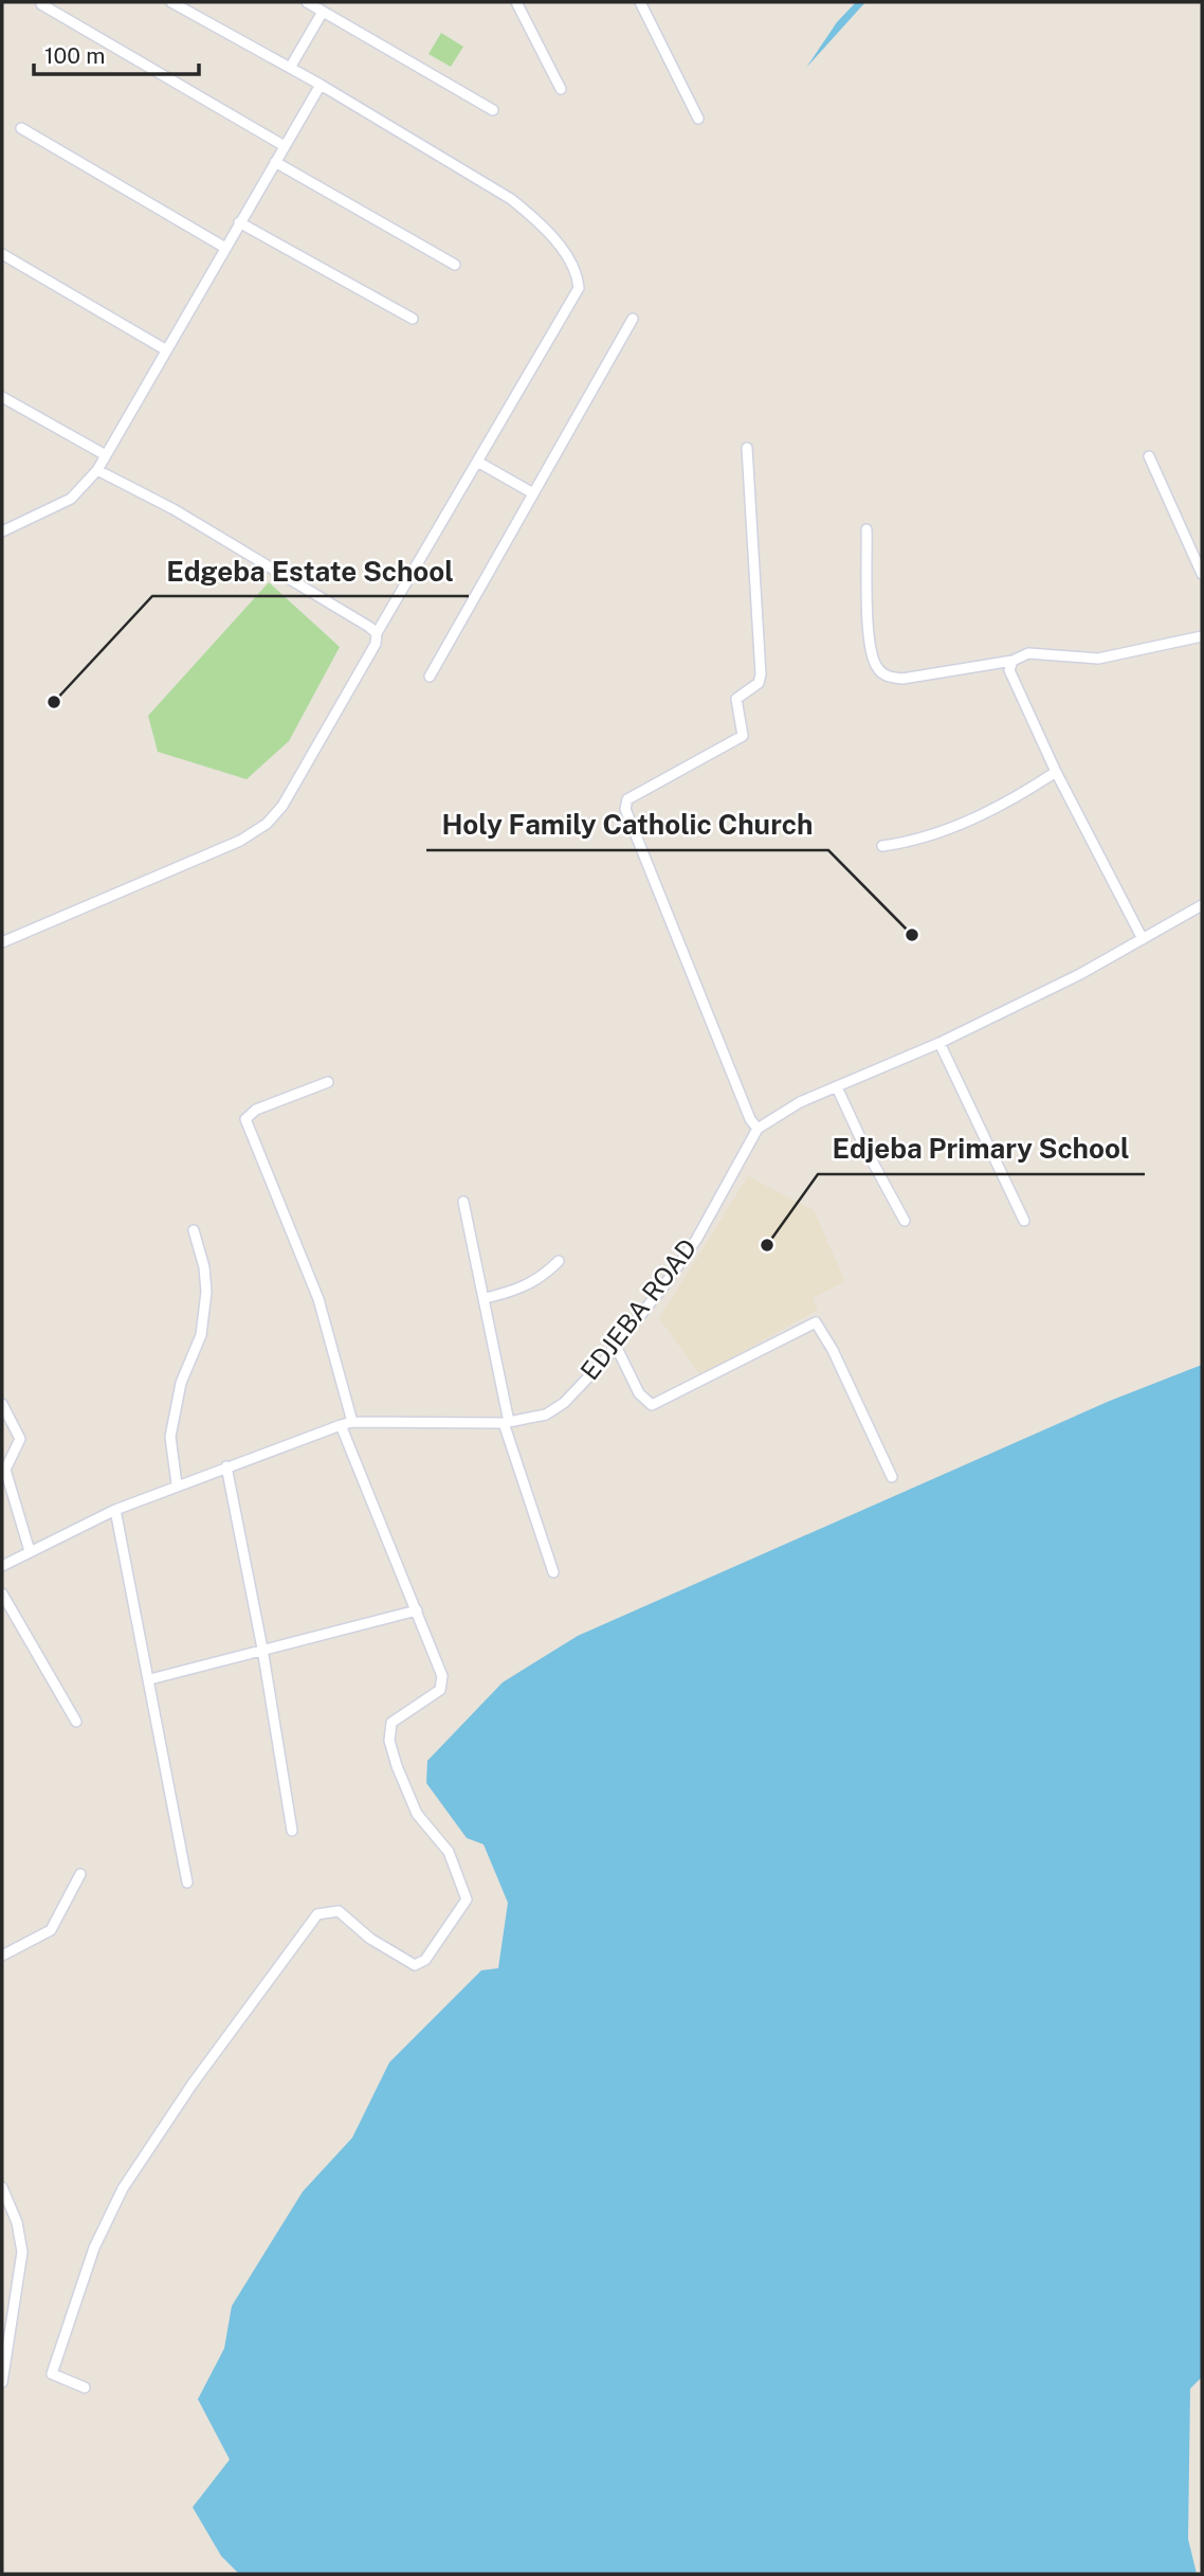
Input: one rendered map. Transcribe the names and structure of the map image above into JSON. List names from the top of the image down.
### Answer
{
  "streets": {
    "street": ["EDJEBA ROAD"]
  },
  "places": ["Edgeba Estate School", "Holy Family Catholic Church", "Edjeba Primary School"],
  "scale_bar": "100 m"
}
